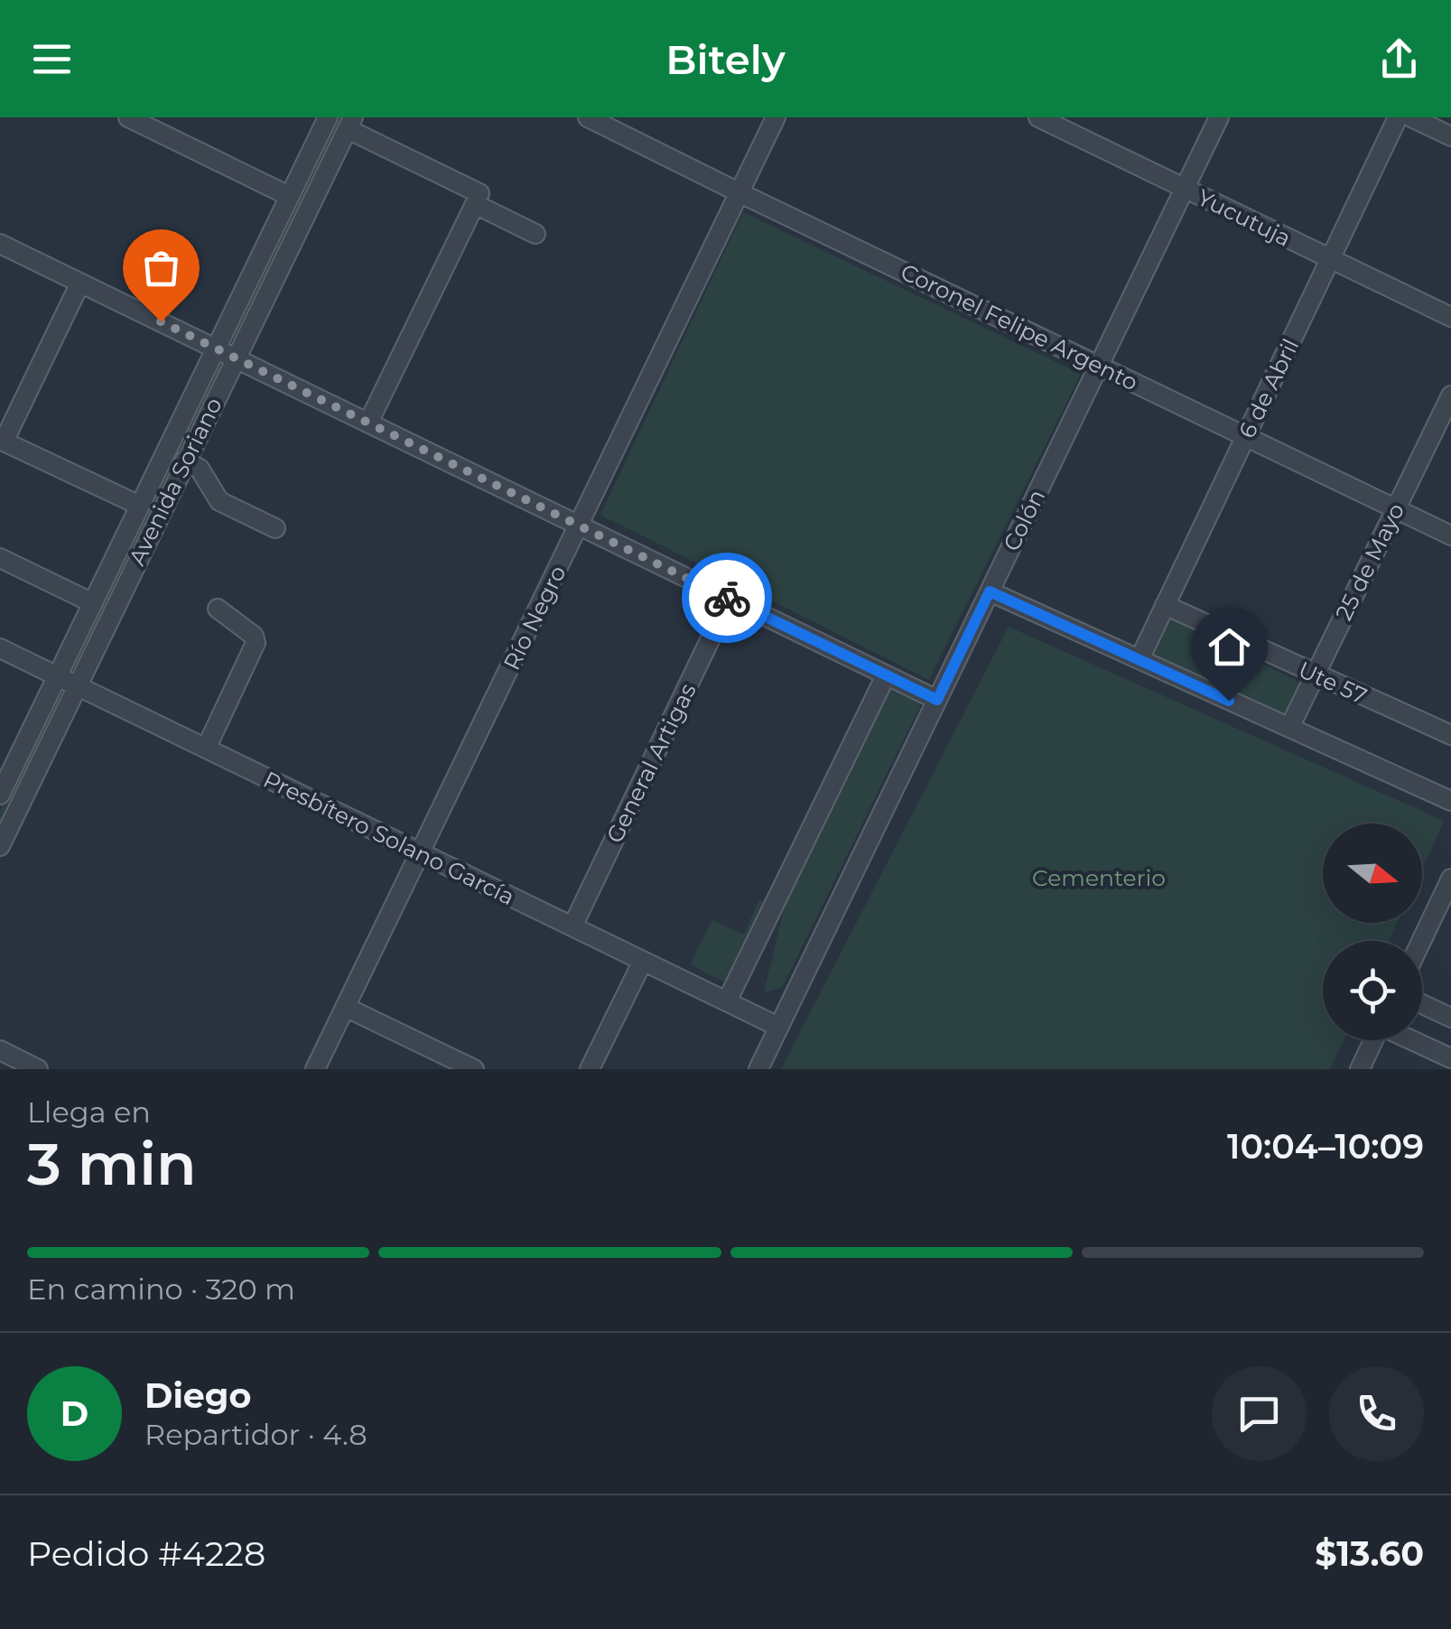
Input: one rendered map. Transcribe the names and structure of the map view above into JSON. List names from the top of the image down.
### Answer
{
  "streets": {
    "street": [
      "Yucutuja",
      "Coronel Felipe Argento",
      "6 de Abril",
      "Avenida Soriano",
      "Colón",
      "25 de Mayo",
      "Río Negro",
      "Ute 57",
      "General Artigas",
      "Presbítero Solano García"
    ]
  },
  "crossings": [
    ["Yucutuja", "6 de Abril"],
    ["Yucutuja", "Colón"],
    ["Coronel Felipe Argento", "6 de Abril"],
    ["Coronel Felipe Argento", "Colón"],
    ["Coronel Felipe Argento", "25 de Mayo"],
    ["Coronel Felipe Argento", "Río Negro"],
    ["6 de Abril", "Ute 57"],
    ["Avenida Soriano", "Presbítero Solano García"],
    ["Colón", "Presbítero Solano García"],
    ["25 de Mayo", "Ute 57"],
    ["Río Negro", "Presbítero Solano García"],
    ["General Artigas", "Presbítero Solano García"]
  ],
  "parks": ["Cementerio"],
  "north": "right",
  "page": {
    "header": "Bitely",
    "heading": ["3 min", "Llega en", "10:04–10:09"],
    "panel": [
      "Diego",
      "Repartidor · 4.8",
      "Pedido #4228",
      "$13.60"
    ],
    "bar": "En camino · 320 m",
    "round": "D"
  }
}
